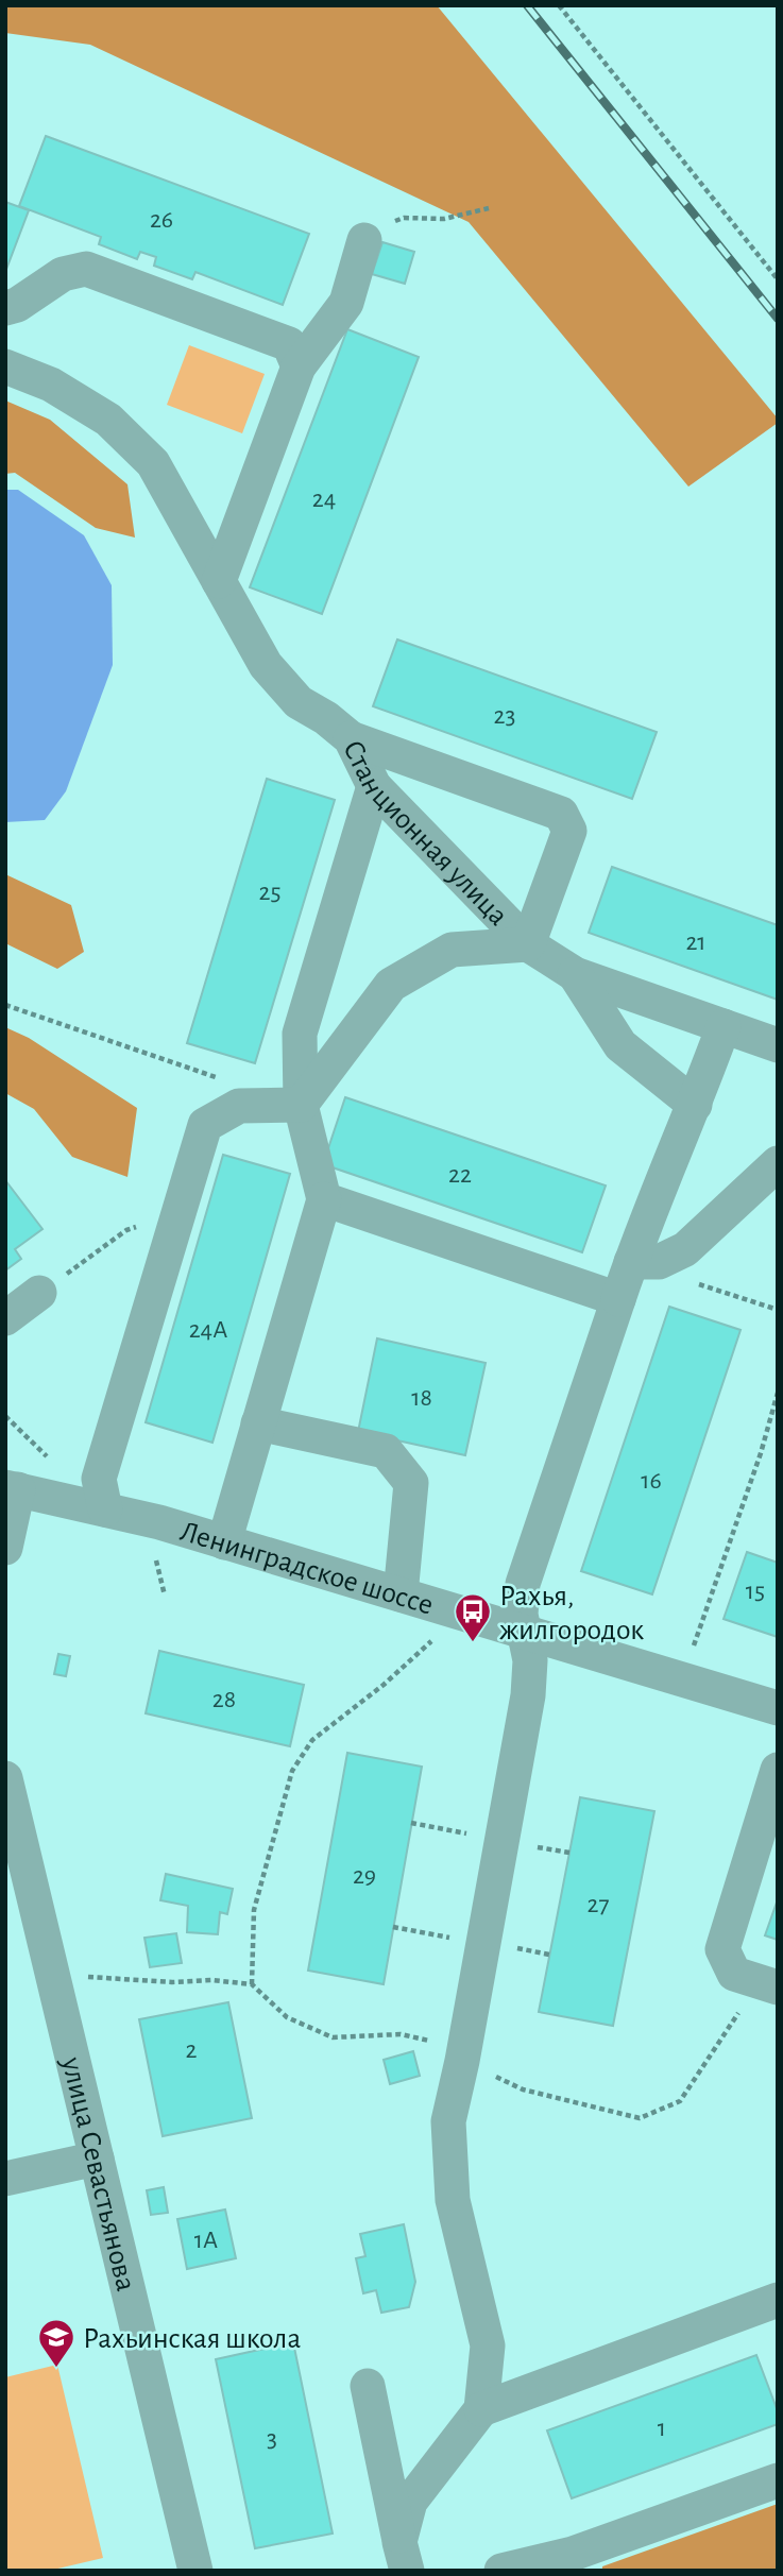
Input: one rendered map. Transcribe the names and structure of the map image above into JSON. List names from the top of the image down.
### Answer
{
  "streets": {
    "street": ["Станционная улица", "Ленинградское шоссе", "улица Севастьянова"]
  },
  "places": {
    "bus stop": ["Рахья, жилгородок"],
    "school or university": ["Рахьинская школа"]
  },
  "house_numbers": [
    "26",
    "24",
    "23",
    "25",
    "21",
    "22",
    "24А",
    "18",
    "16",
    "15",
    "28",
    "29",
    "27",
    "2",
    "1А",
    "1",
    "3"
  ]
}
